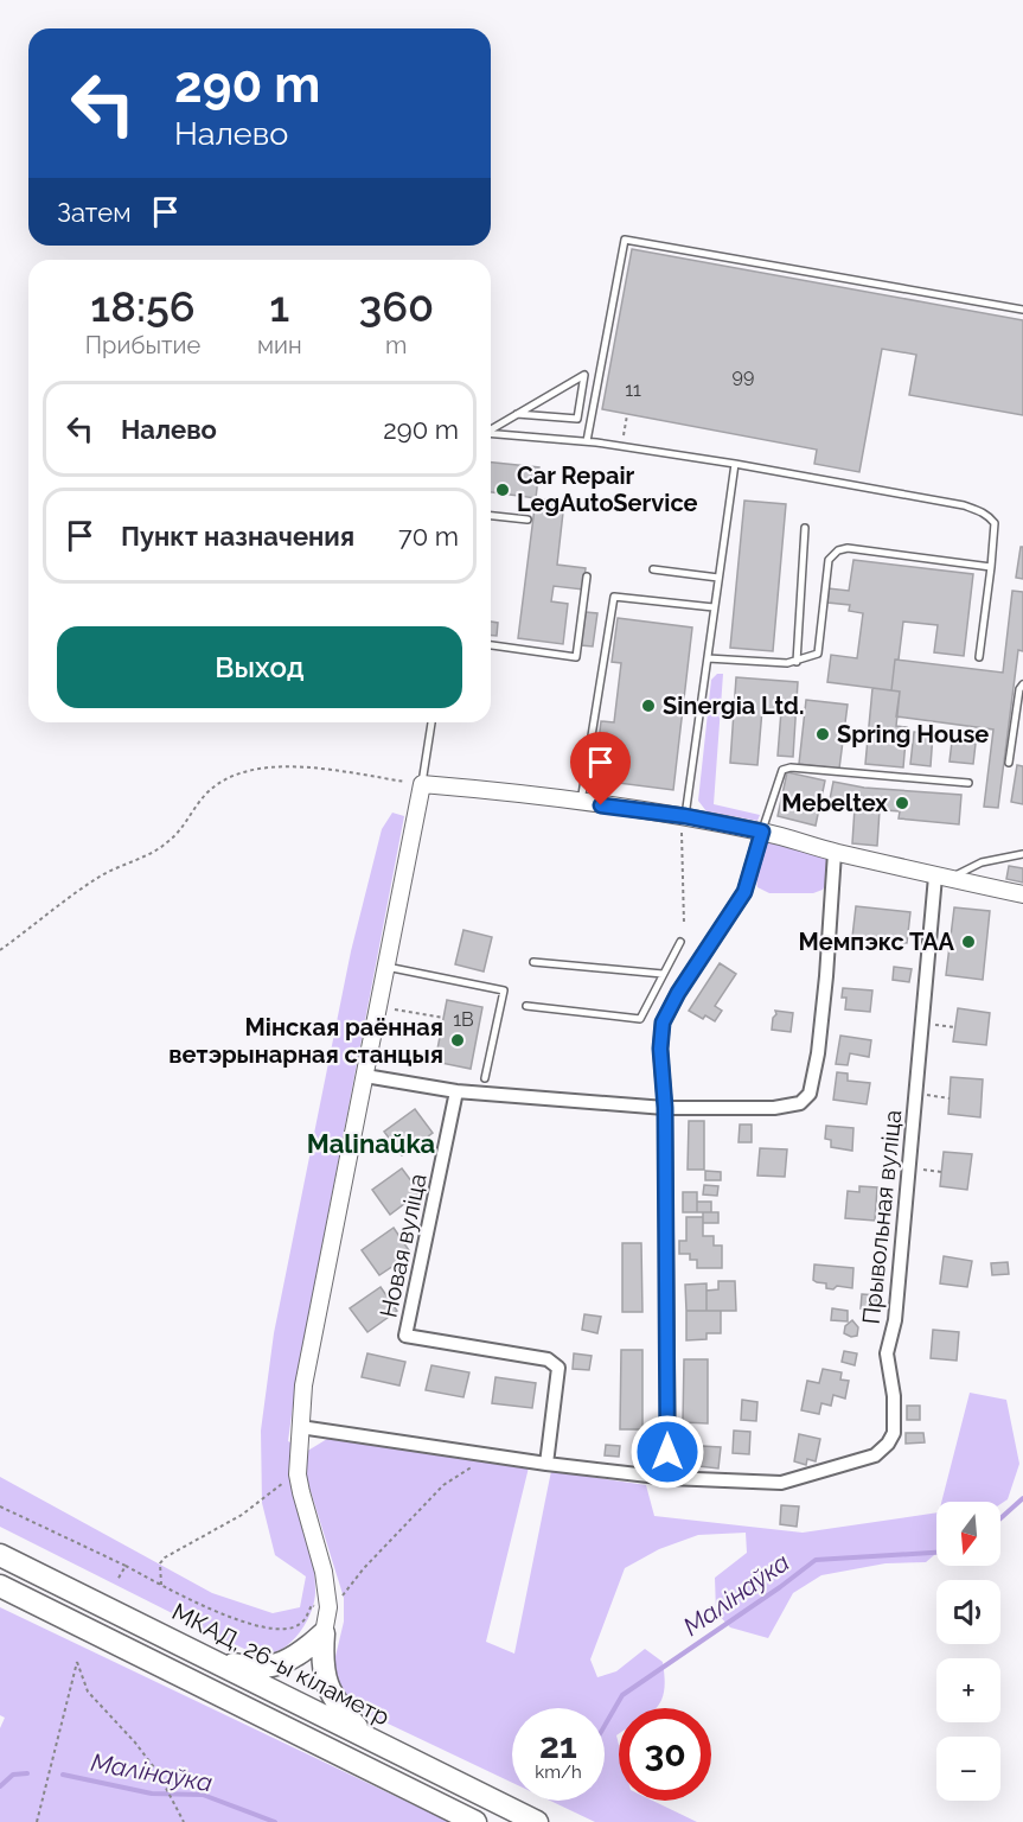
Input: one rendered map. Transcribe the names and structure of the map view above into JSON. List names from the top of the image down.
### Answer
{
  "streets": {
    "highway": ["МКАД, 26-ы кіламетр"],
    "street": ["Прывольная вуліца", "Новая вуліца"]
  },
  "crossings": [
    ["Прывольная вуліца", "Новая вуліца"]
  ],
  "districts": ["Malinaŭka"],
  "water": ["Малінаўка"],
  "places": [
    "Car Repair LegAutoService",
    "Sinergia Ltd.",
    "Spring House",
    "Mebeltex",
    "Мемпэкс ТАА",
    "Мінская раённая ветэрынарная станцыя"
  ],
  "house_numbers": ["99", "11", "1В"],
  "north": "bottom",
  "page": {
    "turn": ["290 m", "Налево"],
    "then": "Затем",
    "eta": [
      "18:56",
      "Прибытие",
      "1",
      "мин",
      "360",
      "m"
    ],
    "list": [
      {
        "name": "Налево",
        "value": "290 m"
      },
      {
        "name": "Пункт назначения",
        "value": "70 m"
      }
    ],
    "buttons": "Выход",
    "map_buttons": ["+", "−"],
    "speed": "21 km/h",
    "limit": "30"
  }
}
